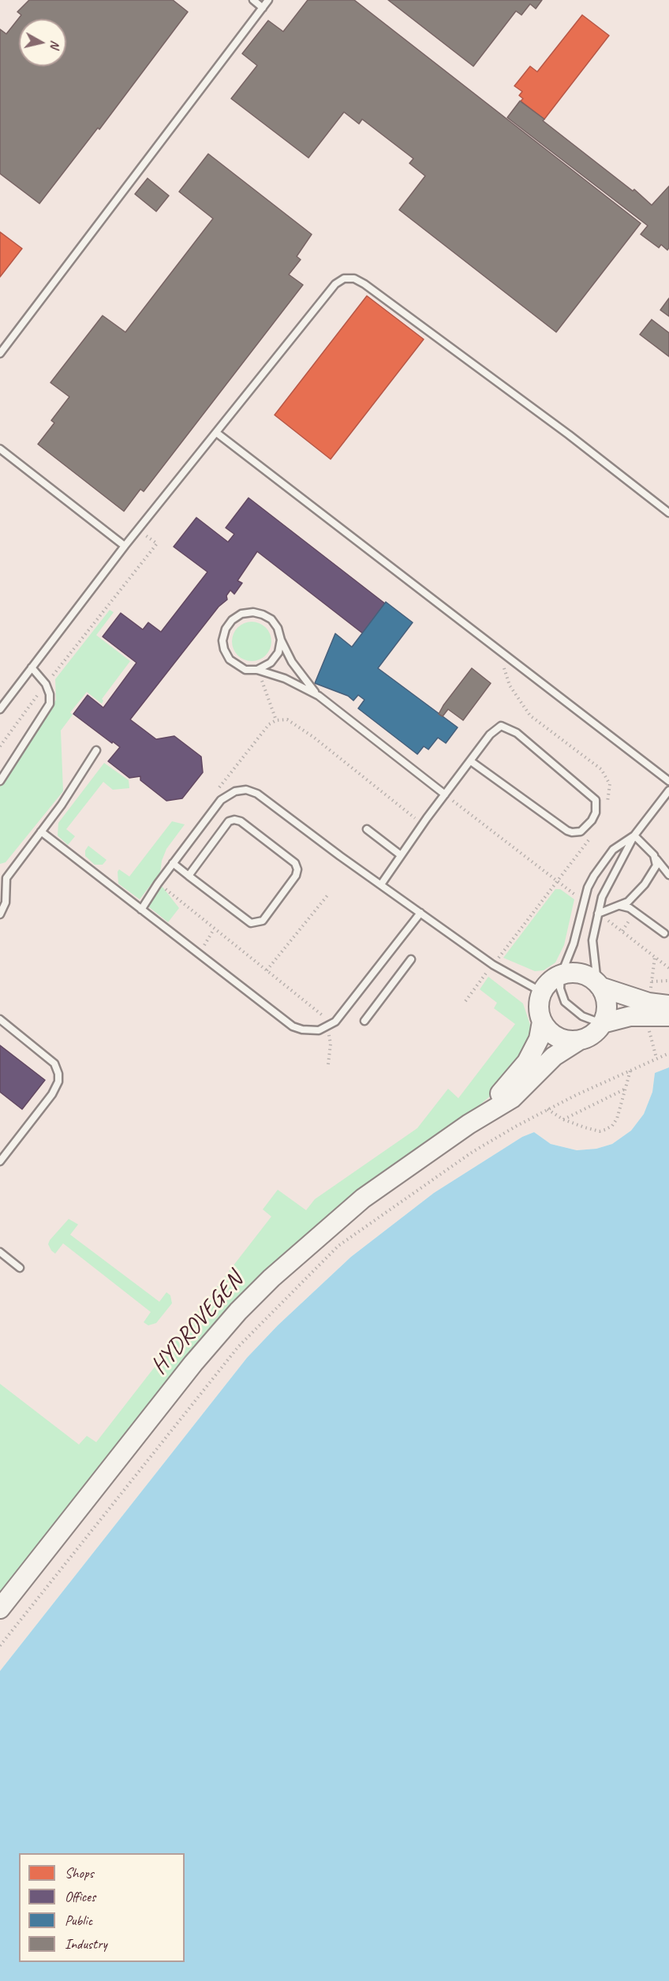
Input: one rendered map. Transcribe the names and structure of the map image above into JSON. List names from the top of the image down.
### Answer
{
  "streets": {
    "street": ["HYDROVEGEN"]
  },
  "legend": [
    "Shops",
    "Offices",
    "Public",
    "Industry"
  ],
  "north": "right"
}
